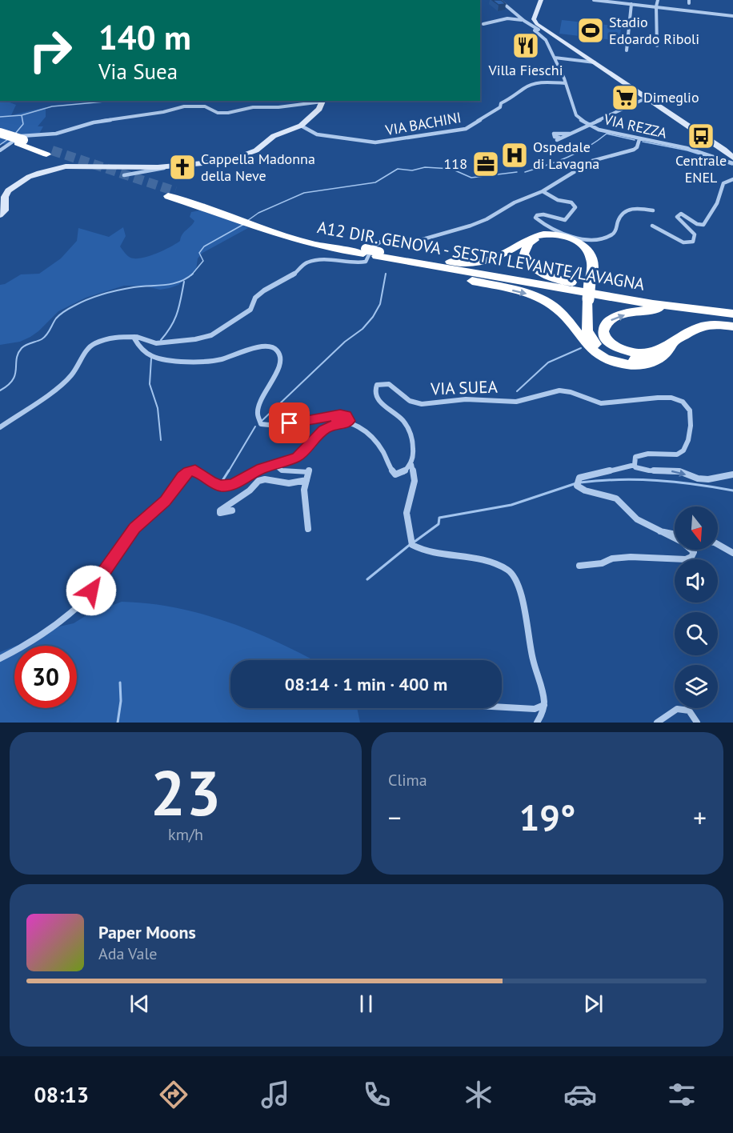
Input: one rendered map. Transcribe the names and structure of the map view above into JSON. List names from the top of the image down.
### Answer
{
  "streets": {
    "highway": ["A12 DIR. GENOVA - SESTRI LEVANTE/LAVAGNA"],
    "street": ["VIA BACHINI", "VIA REZZA", "VIA SUEA"]
  },
  "crossings": [
    ["VIA BACHINI", "VIA REZZA"]
  ],
  "places": {
    "sports": ["Stadio Edoardo Riboli"],
    "restaurant": ["Villa Fieschi"],
    "supermarket": ["Dimeglio"],
    "bus stop": ["Centrale ENEL"],
    "hospital": ["Ospedale di Lavagna"],
    "office": ["118"],
    "church": ["Cappella Madonna della Neve"]
  },
  "north": "bottom",
  "page": {
    "turn": ["140 m", "Via Suea"],
    "limit": "30",
    "trip": "08:14 · 1 min · 400 m",
    "tile": [
      ["23", "km/h"],
      "Clima"
    ],
    "heat": ["−", "19°", "+"],
    "song": ["Paper Moons", "Ada Vale"],
    "tabs": "08:13"
  }
}
